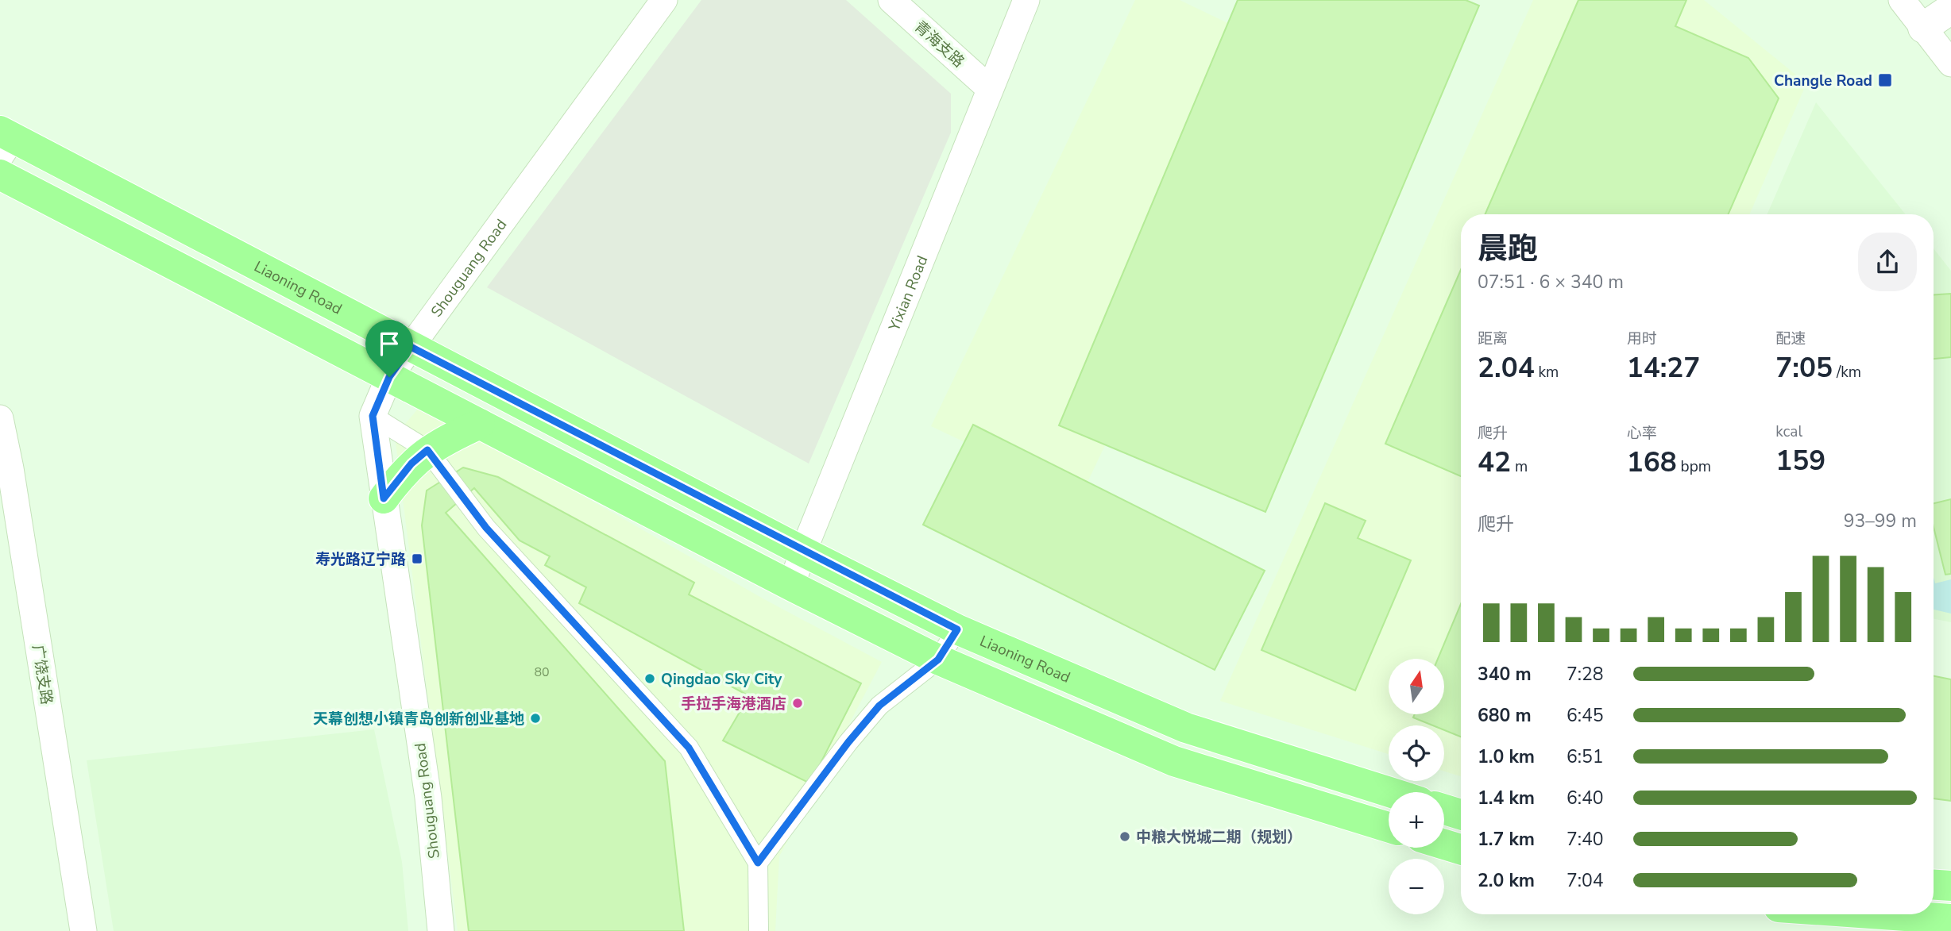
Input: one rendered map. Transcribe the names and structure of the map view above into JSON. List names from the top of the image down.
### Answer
{
  "streets": {
    "main road": ["Liaoning Road"],
    "street": [
      "青海支路",
      "Shouguang Road",
      "Yixian Road",
      "广饶支路"
    ]
  },
  "crossings": [
    ["青海支路", "Yixian Road"],
    ["Shouguang Road", "Liaoning Road"],
    ["Liaoning Road", "Yixian Road"]
  ],
  "places": {
    "transit": ["Changle Road", "寿光路辽宁路"],
    "other": [
      "Qingdao Sky City",
      "手拉手海港酒店",
      "天幕创想小镇青岛创新创业基地",
      "中粮大悦城二期（规划）"
    ]
  },
  "house_numbers": ["80"],
  "north": "top",
  "page": {
    "heading": ["晨跑", "07:51 · 6 × 340 m"],
    "stats": [
      ["距离", "2.04 km"],
      ["用时", "14:27"],
      ["配速", "7:05 /km"],
      ["爬升", "42 m"],
      ["心率", "168 bpm"],
      ["kcal", "159"]
    ],
    "chart": ["爬升", "93–99 m"],
    "list": [
      {
        "name": "340 m",
        "note": "7:28"
      },
      {
        "name": "680 m",
        "note": "6:45"
      },
      {
        "name": "1.0 km",
        "note": "6:51"
      },
      {
        "name": "1.4 km",
        "note": "6:40"
      },
      {
        "name": "1.7 km",
        "note": "7:40"
      },
      {
        "name": "2.0 km",
        "note": "7:04"
      }
    ],
    "map_buttons": ["+", "−"]
  }
}
